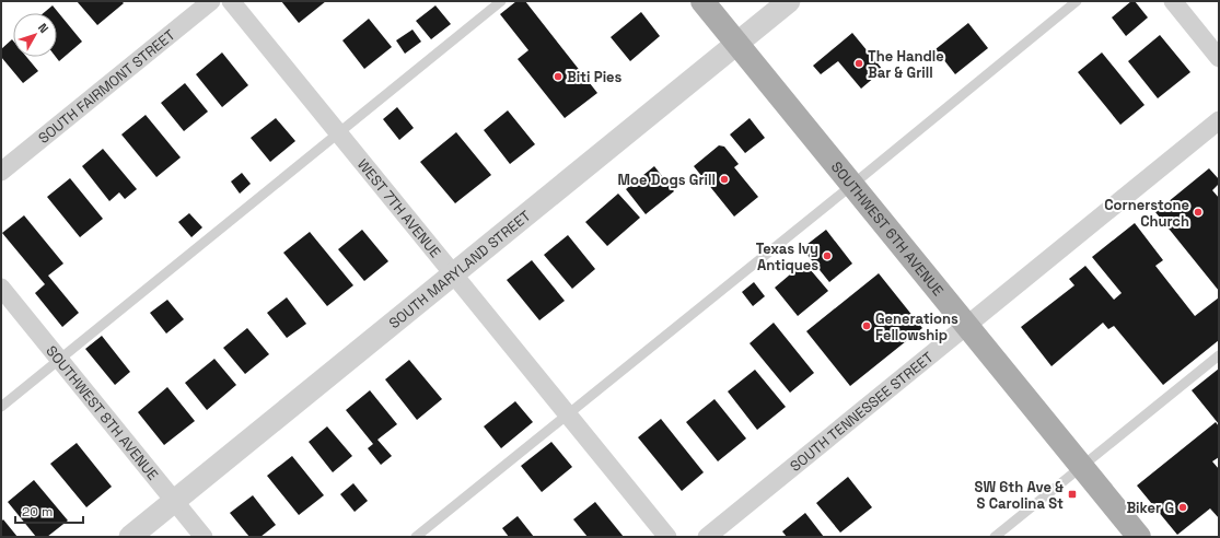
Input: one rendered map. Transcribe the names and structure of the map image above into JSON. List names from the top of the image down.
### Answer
{
  "streets": {
    "main road": ["SOUTHWEST 6TH AVENUE"],
    "street": [
      "SOUTH FAIRMONT STREET",
      "WEST 7TH AVENUE",
      "SOUTH MARYLAND STREET",
      "SOUTH TENNESSEE STREET",
      "SOUTHWEST 8TH AVENUE"
    ]
  },
  "crossings": [
    ["WEST 7TH AVENUE", "SOUTH MARYLAND STREET"],
    ["SOUTHWEST 6TH AVENUE", "SOUTH MARYLAND STREET"],
    ["SOUTHWEST 6TH AVENUE", "SOUTH TENNESSEE STREET"],
    ["SOUTH MARYLAND STREET", "SOUTHWEST 8TH AVENUE"]
  ],
  "places": {
    "other": [
      "The Handle Bar & Grill",
      "Biti Pies",
      "Moe Dogs Grill",
      "Cornerstone Church",
      "Texas Ivy Antiques",
      "Generations Fellowship",
      "Biker G"
    ],
    "transit": ["SW 6th Ave & S Carolina St"]
  },
  "scale_bar": "20 m",
  "north": "top right"
}
